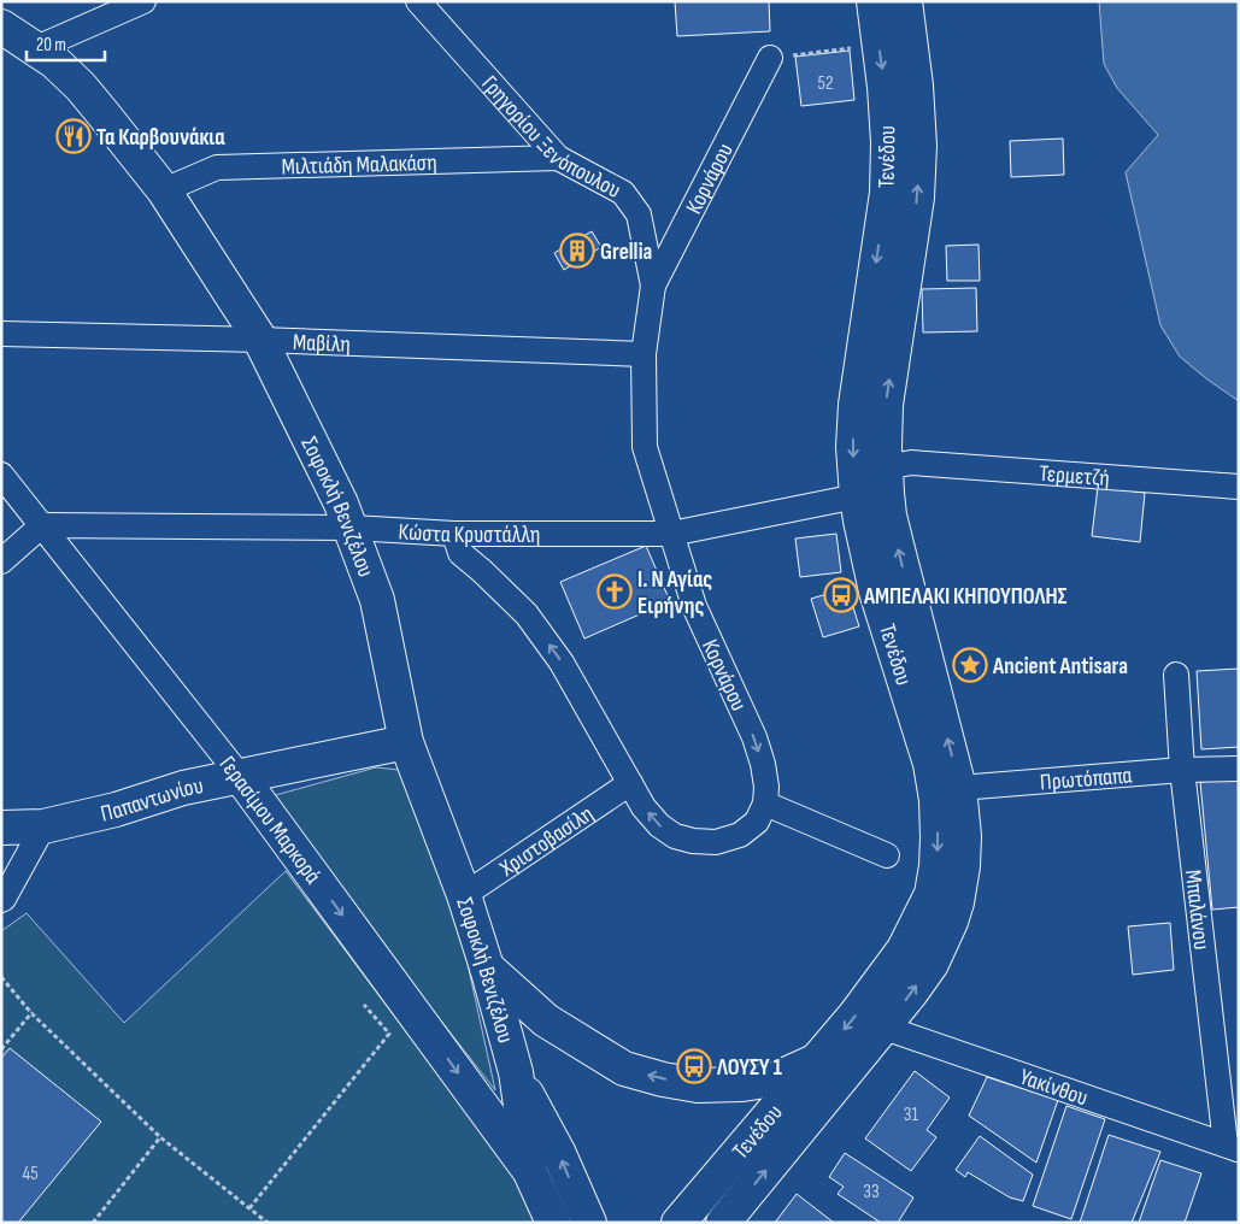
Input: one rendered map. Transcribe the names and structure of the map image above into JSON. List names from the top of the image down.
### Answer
{
  "streets": {
    "street": [
      "Γρηγορίου Ξενόπουλου",
      "Τενέδου",
      "Μιλτιάδη Μαλακάση",
      "Κορνάρου",
      "Μαβίλη",
      "Τερμετζή",
      "Σοφοκλή Βενιζέλου",
      "Κώστα Κρυστάλλη",
      "Πρωτόπαπα",
      "Παπαντωνίου",
      "Γερασίμου Μαρκορά",
      "Χριστοβασίλη",
      "Μπαλάνου",
      "Υακίνθου"
    ]
  },
  "crossings": [
    ["Γρηγορίου Ξενόπουλου", "Μιλτιάδη Μαλακάση"],
    ["Γρηγορίου Ξενόπουλου", "Κορνάρου"],
    ["Τενέδου", "Τερμετζή"],
    ["Τενέδου", "Κώστα Κρυστάλλη"],
    ["Τενέδου", "Πρωτόπαπα"],
    ["Τενέδου", "Υακίνθου"],
    ["Μιλτιάδη Μαλακάση", "Σοφοκλή Βενιζέλου"],
    ["Κορνάρου", "Μαβίλη"],
    ["Κορνάρου", "Κώστα Κρυστάλλη"],
    ["Μαβίλη", "Σοφοκλή Βενιζέλου"],
    ["Σοφοκλή Βενιζέλου", "Κώστα Κρυστάλλη"],
    ["Σοφοκλή Βενιζέλου", "Παπαντωνίου"],
    ["Σοφοκλή Βενιζέλου", "Γερασίμου Μαρκορά"],
    ["Σοφοκλή Βενιζέλου", "Χριστοβασίλη"],
    ["Κώστα Κρυστάλλη", "Γερασίμου Μαρκορά"],
    ["Πρωτόπαπα", "Μπαλάνου"],
    ["Παπαντωνίου", "Γερασίμου Μαρκορά"],
    ["Μπαλάνου", "Υακίνθου"]
  ],
  "one_way": ["Γερασίμου Μαρκορά"],
  "places": {
    "restaurant": ["Τα Καρβουνάκια"],
    "building": ["Grellia"],
    "church": ["Ι. Ν Αγίας Ειρήνης"],
    "bus stop": ["ΑΜΠΕΛΑΚΙ ΚΗΠΟΥΠΟΛΗΣ", "ΛΟΥΣΥ 1"],
    "place": ["Ancient Antisara"]
  },
  "house_numbers": [
    "52",
    "31",
    "45",
    "33"
  ],
  "scale_bar": "20 m"
}
